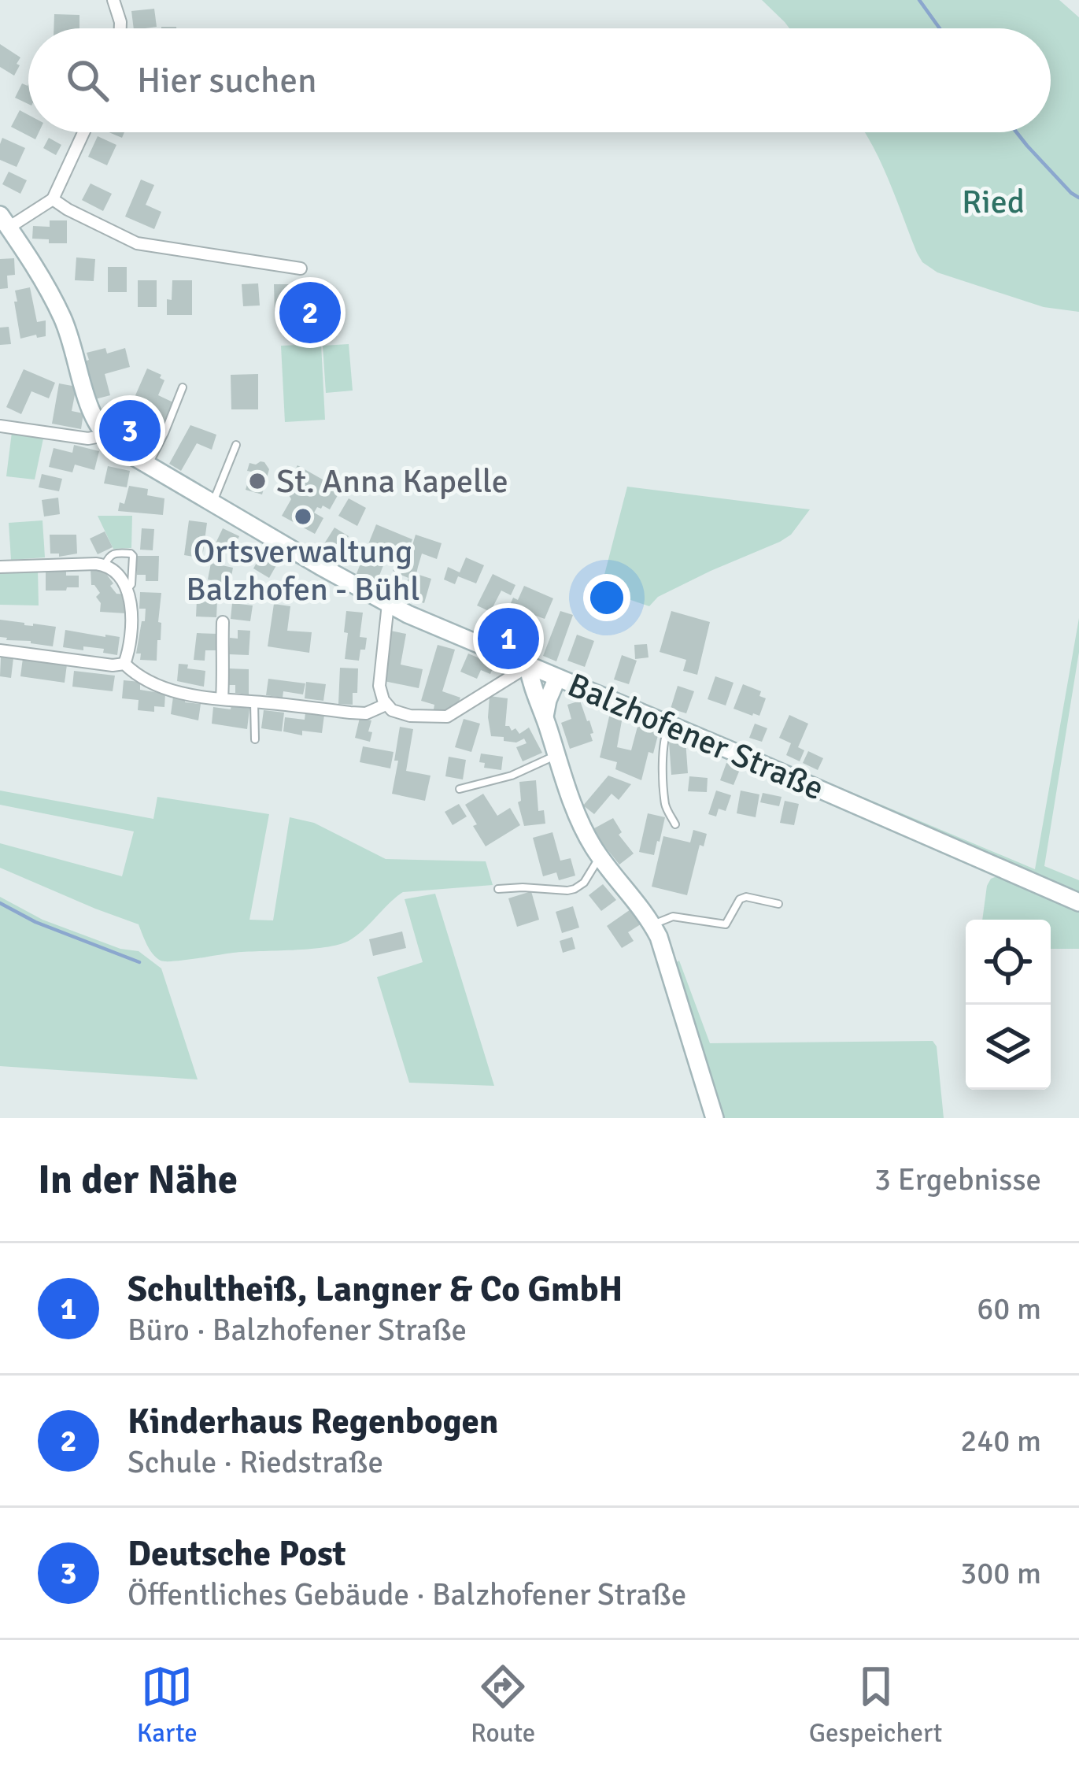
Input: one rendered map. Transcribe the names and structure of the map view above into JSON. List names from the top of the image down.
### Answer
{
  "streets": {
    "street": ["Balzhofener Straße"]
  },
  "parks": ["Ried"],
  "places": ["St. Anna Kapelle", "Ortsverwaltung Balzhofen - Bühl"],
  "page": {
    "search": "Hier suchen",
    "pins": ["2", "3", "1"],
    "heading": ["In der Nähe", "3 Ergebnisse"],
    "list": [
      {
        "mark": "1",
        "name": "Schultheiß, Langner & Co GmbH",
        "note": "Büro · Balzhofener Straße",
        "value": "60 m"
      },
      {
        "mark": "2",
        "name": "Kinderhaus Regenbogen",
        "note": "Schule · Riedstraße",
        "value": "240 m"
      },
      {
        "mark": "3",
        "name": "Deutsche Post",
        "note": "Öffentliches Gebäude · Balzhofener Straße",
        "value": "300 m"
      }
    ],
    "nav": ["Karte", "Route", "Gespeichert"]
  }
}
